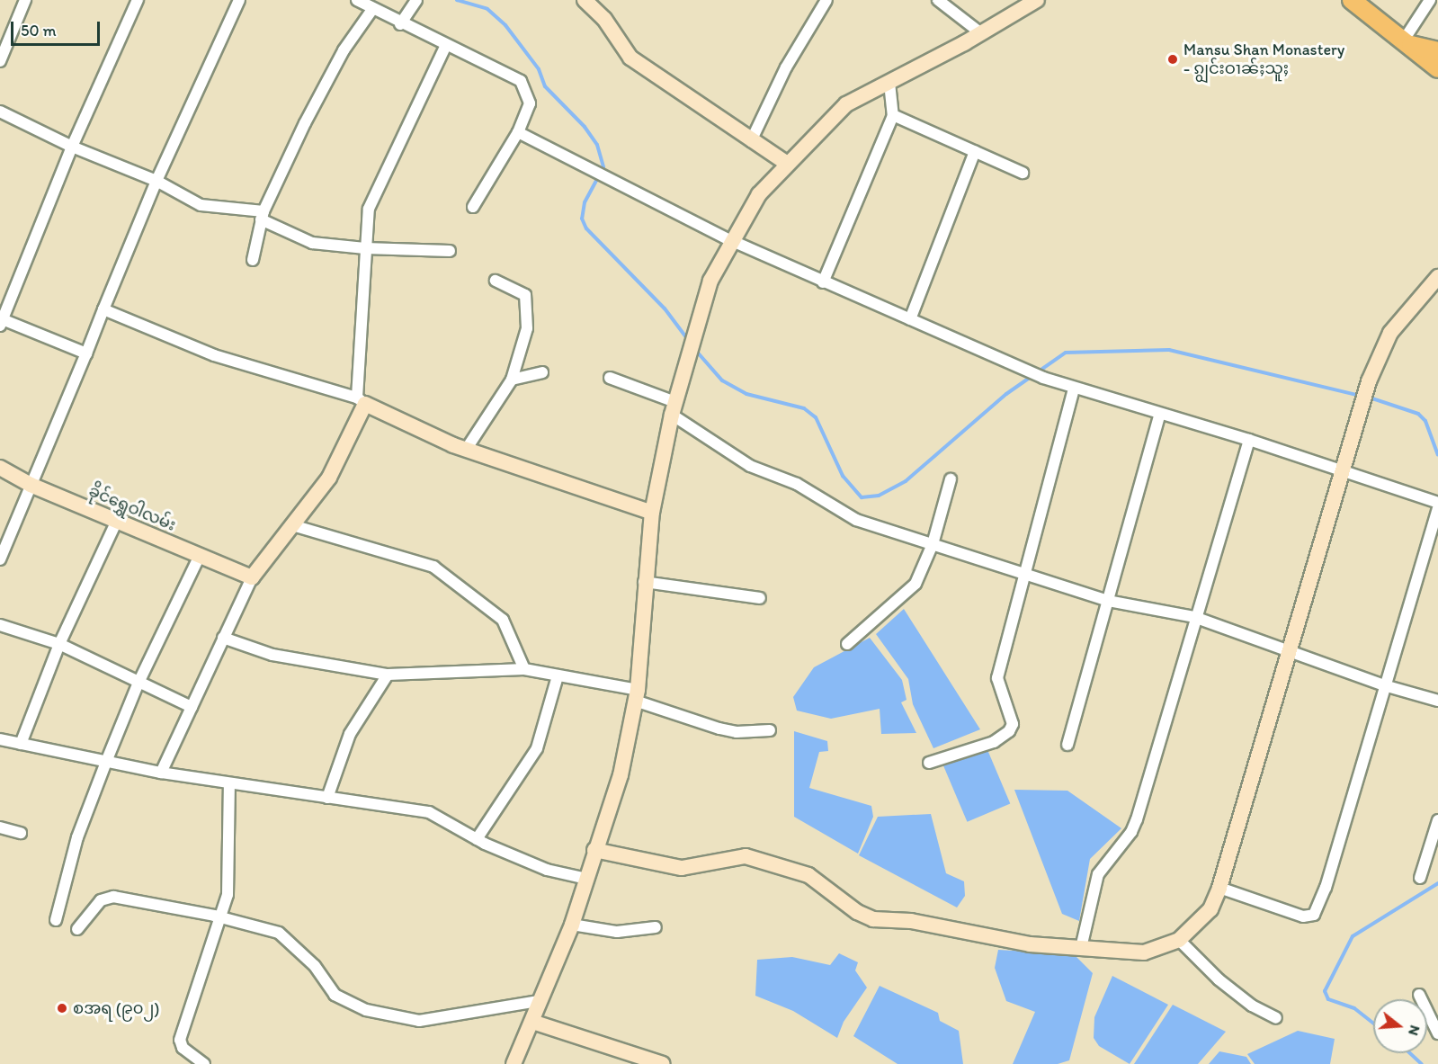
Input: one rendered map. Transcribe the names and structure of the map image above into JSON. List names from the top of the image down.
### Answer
{
  "streets": {
    "street": ["ခိုင်ရွှေဝါလမ်း"]
  },
  "places": ["Mansu Shan Monastery - ၵျွင်းဝၢၼ်ႈသူႈ", "စအရ (၉၀၂)"],
  "scale_bar": "50 m",
  "north": "right"
}
